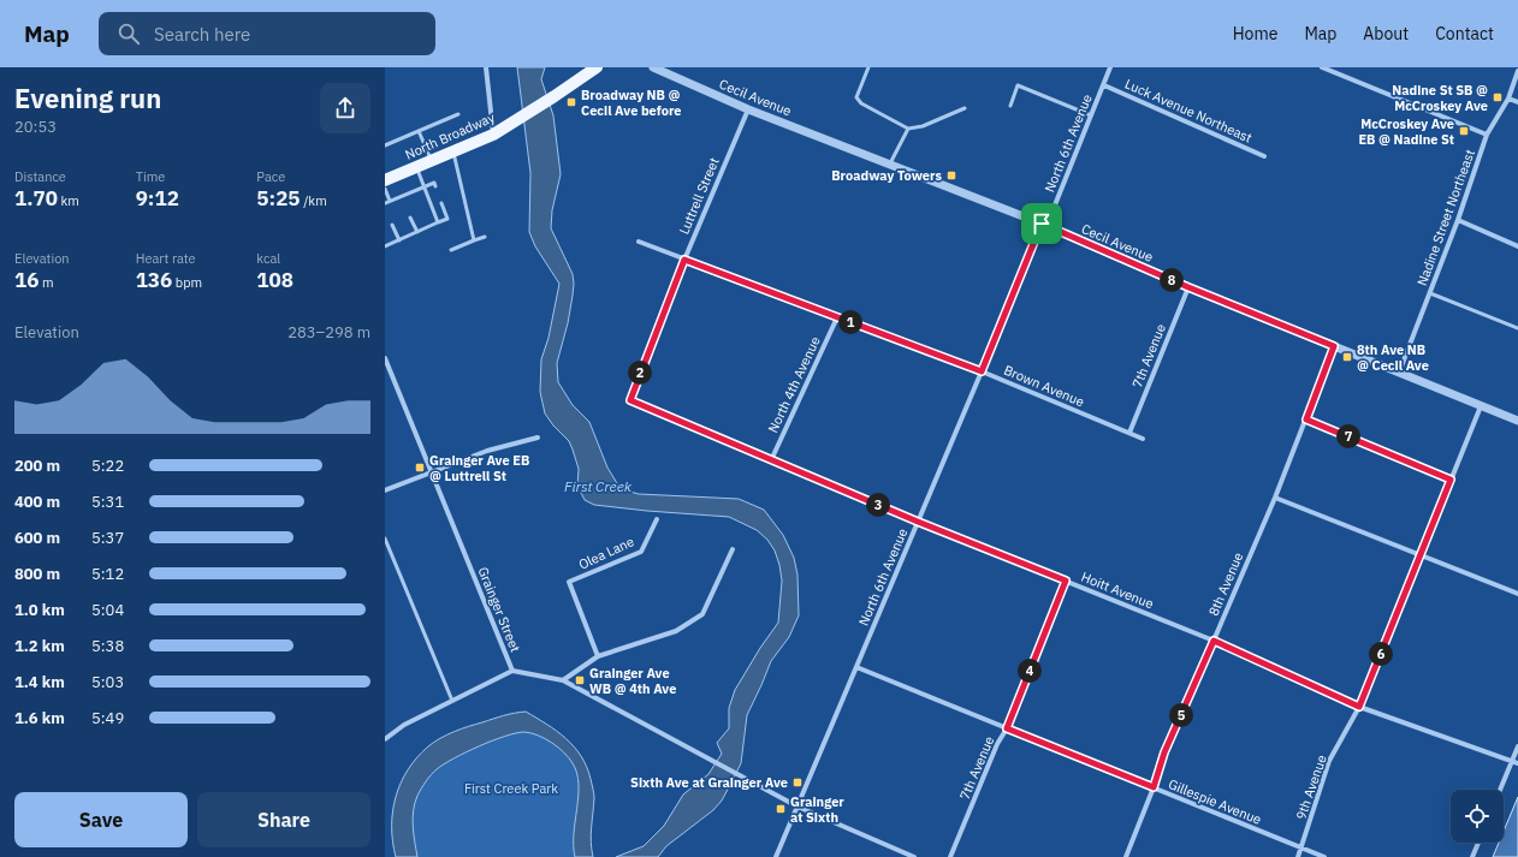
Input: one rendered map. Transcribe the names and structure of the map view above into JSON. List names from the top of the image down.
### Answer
{
  "streets": {
    "main road": ["North Broadway"],
    "street": [
      "Cecil Avenue",
      "Luck Avenue Northeast",
      "North 6th Avenue",
      "Luttrell Street",
      "Nadine Street Northeast",
      "7th Avenue",
      "North 4th Avenue",
      "Brown Avenue",
      "Olea Lane",
      "8th Avenue",
      "Hoitt Avenue",
      "Grainger Street",
      "9th Avenue",
      "Gillespie Avenue"
    ]
  },
  "crossings": [
    ["Cecil Avenue", "North 6th Avenue"],
    ["Cecil Avenue", "Luttrell Street"],
    ["Cecil Avenue", "Nadine Street Northeast"],
    ["Cecil Avenue", "7th Avenue"],
    ["Cecil Avenue", "8th Avenue"],
    ["Cecil Avenue", "9th Avenue"],
    ["Luck Avenue Northeast", "North 6th Avenue"],
    ["North 6th Avenue", "Brown Avenue"],
    ["North 6th Avenue", "Hoitt Avenue"],
    ["North 6th Avenue", "Grainger Street"],
    ["North 6th Avenue", "Gillespie Avenue"],
    ["Luttrell Street", "Brown Avenue"],
    ["Luttrell Street", "Hoitt Avenue"],
    ["7th Avenue", "Brown Avenue"],
    ["7th Avenue", "Hoitt Avenue"],
    ["7th Avenue", "Gillespie Avenue"],
    ["North 4th Avenue", "Brown Avenue"],
    ["North 4th Avenue", "Hoitt Avenue"],
    ["8th Avenue", "Hoitt Avenue"],
    ["8th Avenue", "Gillespie Avenue"],
    ["Hoitt Avenue", "9th Avenue"],
    ["9th Avenue", "Gillespie Avenue"]
  ],
  "water": ["First Creek"],
  "parks": ["First Creek Park"],
  "places": {
    "transit": [
      "Nadine St SB @ McCroskey Ave",
      "Broadway NB @ Cecil Ave before",
      "McCroskey Ave EB @ Nadine St",
      "Broadway Towers",
      "8th Ave NB @ Cecil Ave",
      "Grainger Ave EB @ Luttrell St",
      "Grainger Ave WB @ 4th Ave",
      "Sixth Ave at Grainger Ave",
      "Grainger at Sixth"
    ]
  },
  "page": {
    "header": "Map",
    "search": "Search here",
    "nav": [
      "Home",
      "Map",
      "About",
      "Contact"
    ],
    "heading": ["Evening run", "20:53"],
    "stats": [
      ["Distance", "1.70 km"],
      ["Time", "9:12"],
      ["Pace", "5:25 /km"],
      ["Elevation", "16 m"],
      ["Heart rate", "136 bpm"],
      ["kcal", "108"]
    ],
    "pins": [
      "8",
      "1",
      "2",
      "7",
      "3",
      "6",
      "4",
      "5"
    ],
    "chart": ["Elevation", "283–298 m"],
    "list": [
      {
        "name": "200 m",
        "note": "5:22"
      },
      {
        "name": "400 m",
        "note": "5:31"
      },
      {
        "name": "600 m",
        "note": "5:37"
      },
      {
        "name": "800 m",
        "note": "5:12"
      },
      {
        "name": "1.0 km",
        "note": "5:04"
      },
      {
        "name": "1.2 km",
        "note": "5:38"
      },
      {
        "name": "1.4 km",
        "note": "5:03"
      },
      {
        "name": "1.6 km",
        "note": "5:49"
      }
    ],
    "buttons": ["Save", "Share"]
  }
}
